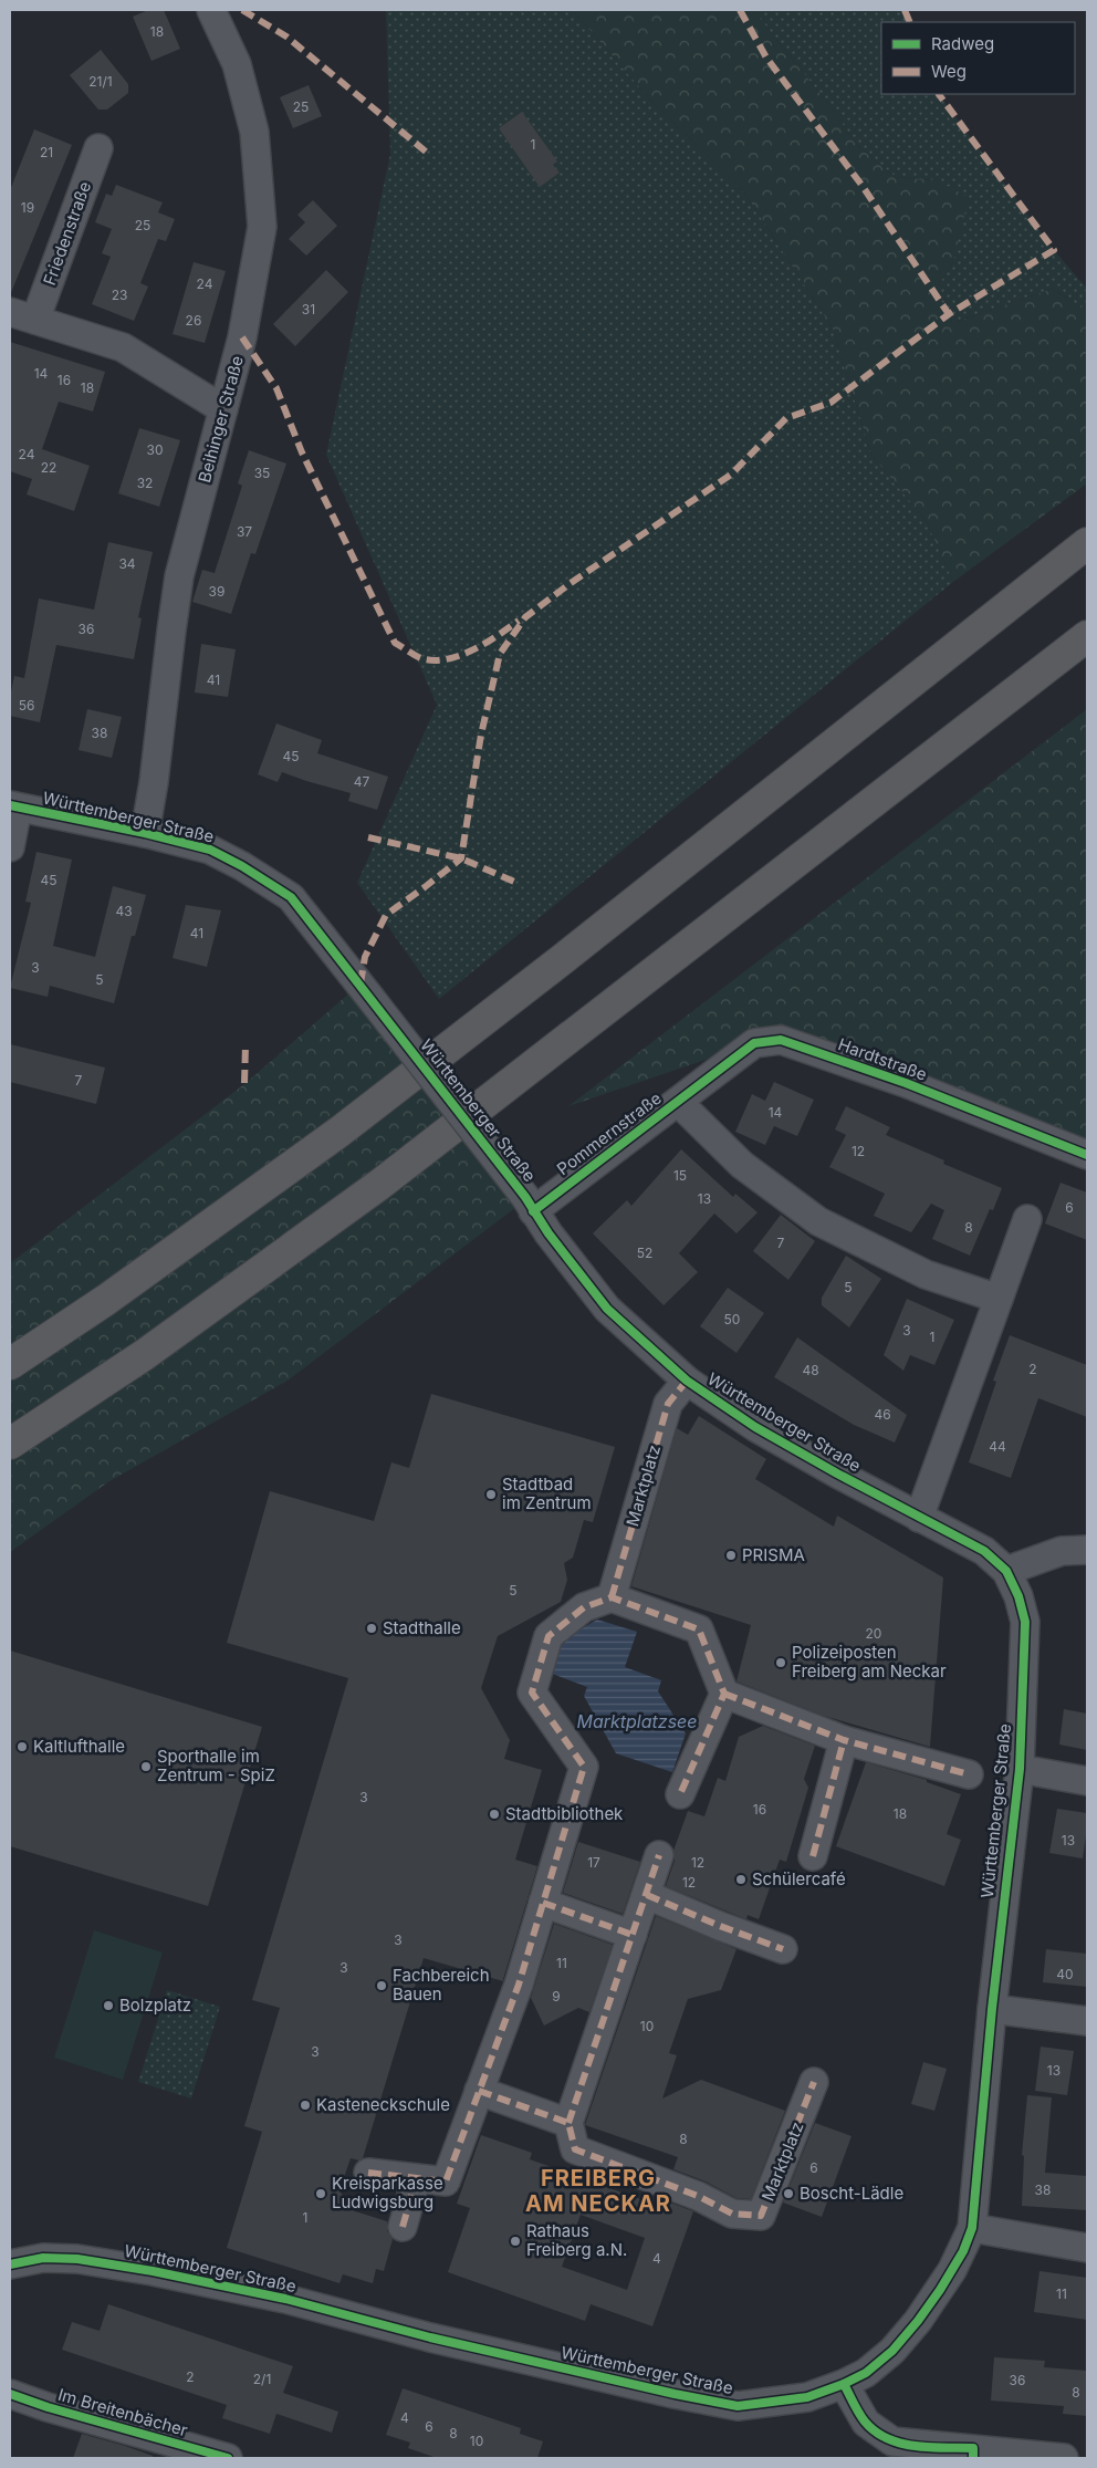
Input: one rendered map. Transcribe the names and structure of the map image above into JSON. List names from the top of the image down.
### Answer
{
  "streets": {
    "street": [
      "Friedenstraße",
      "Beihinger Straße",
      "Württemberger Straße",
      "Hardtstraße",
      "Pommernstraße",
      "Marktplatz",
      "Im Breitenbächer"
    ]
  },
  "crossings": [
    ["Beihinger Straße", "Württemberger Straße"],
    ["Württemberger Straße", "Pommernstraße"],
    ["Württemberger Straße", "Marktplatz"],
    ["Hardtstraße", "Pommernstraße"]
  ],
  "districts": ["FREIBERG AM NECKAR"],
  "water": ["Marktplatzsee"],
  "places": [
    "Stadtbad im Zentrum",
    "PRISMA",
    "Stadthalle",
    "Polizeiposten Freiberg am Neckar",
    "Kaltlufthalle",
    "Sporthalle im Zentrum - SpiZ",
    "Stadtbibliothek",
    "Schülercafé",
    "Fachbereich Bauen",
    "Bolzplatz",
    "Kasteneckschule",
    "Kreisparkasse Ludwigsburg",
    "Boscht-Lädle",
    "Rathaus Freiberg a.N."
  ],
  "house_numbers": [
    "18",
    "21/1",
    "25",
    "1",
    "21",
    "19",
    "25",
    "24",
    "23",
    "31",
    "26",
    "14",
    "16",
    "18",
    "30",
    "24",
    "22",
    "35",
    "32",
    "37",
    "34",
    "39",
    "36",
    "41",
    "56",
    "38",
    "45",
    "47",
    "45",
    "43",
    "41",
    "3",
    "5",
    "7",
    "14",
    "12",
    "15",
    "13",
    "6",
    "8",
    "7",
    "52",
    "5",
    "50",
    "3",
    "1",
    "2",
    "48",
    "46",
    "44",
    "5",
    "20",
    "3",
    "16",
    "18",
    "13",
    "17",
    "12",
    "12",
    "3",
    "11",
    "3",
    "40",
    "9",
    "10",
    "3",
    "13",
    "8",
    "6",
    "38",
    "1",
    "4",
    "11",
    "2",
    "2/1",
    "36",
    "8",
    "4",
    "6",
    "8",
    "10"
  ],
  "legend": ["Radweg", "Weg"]
}
